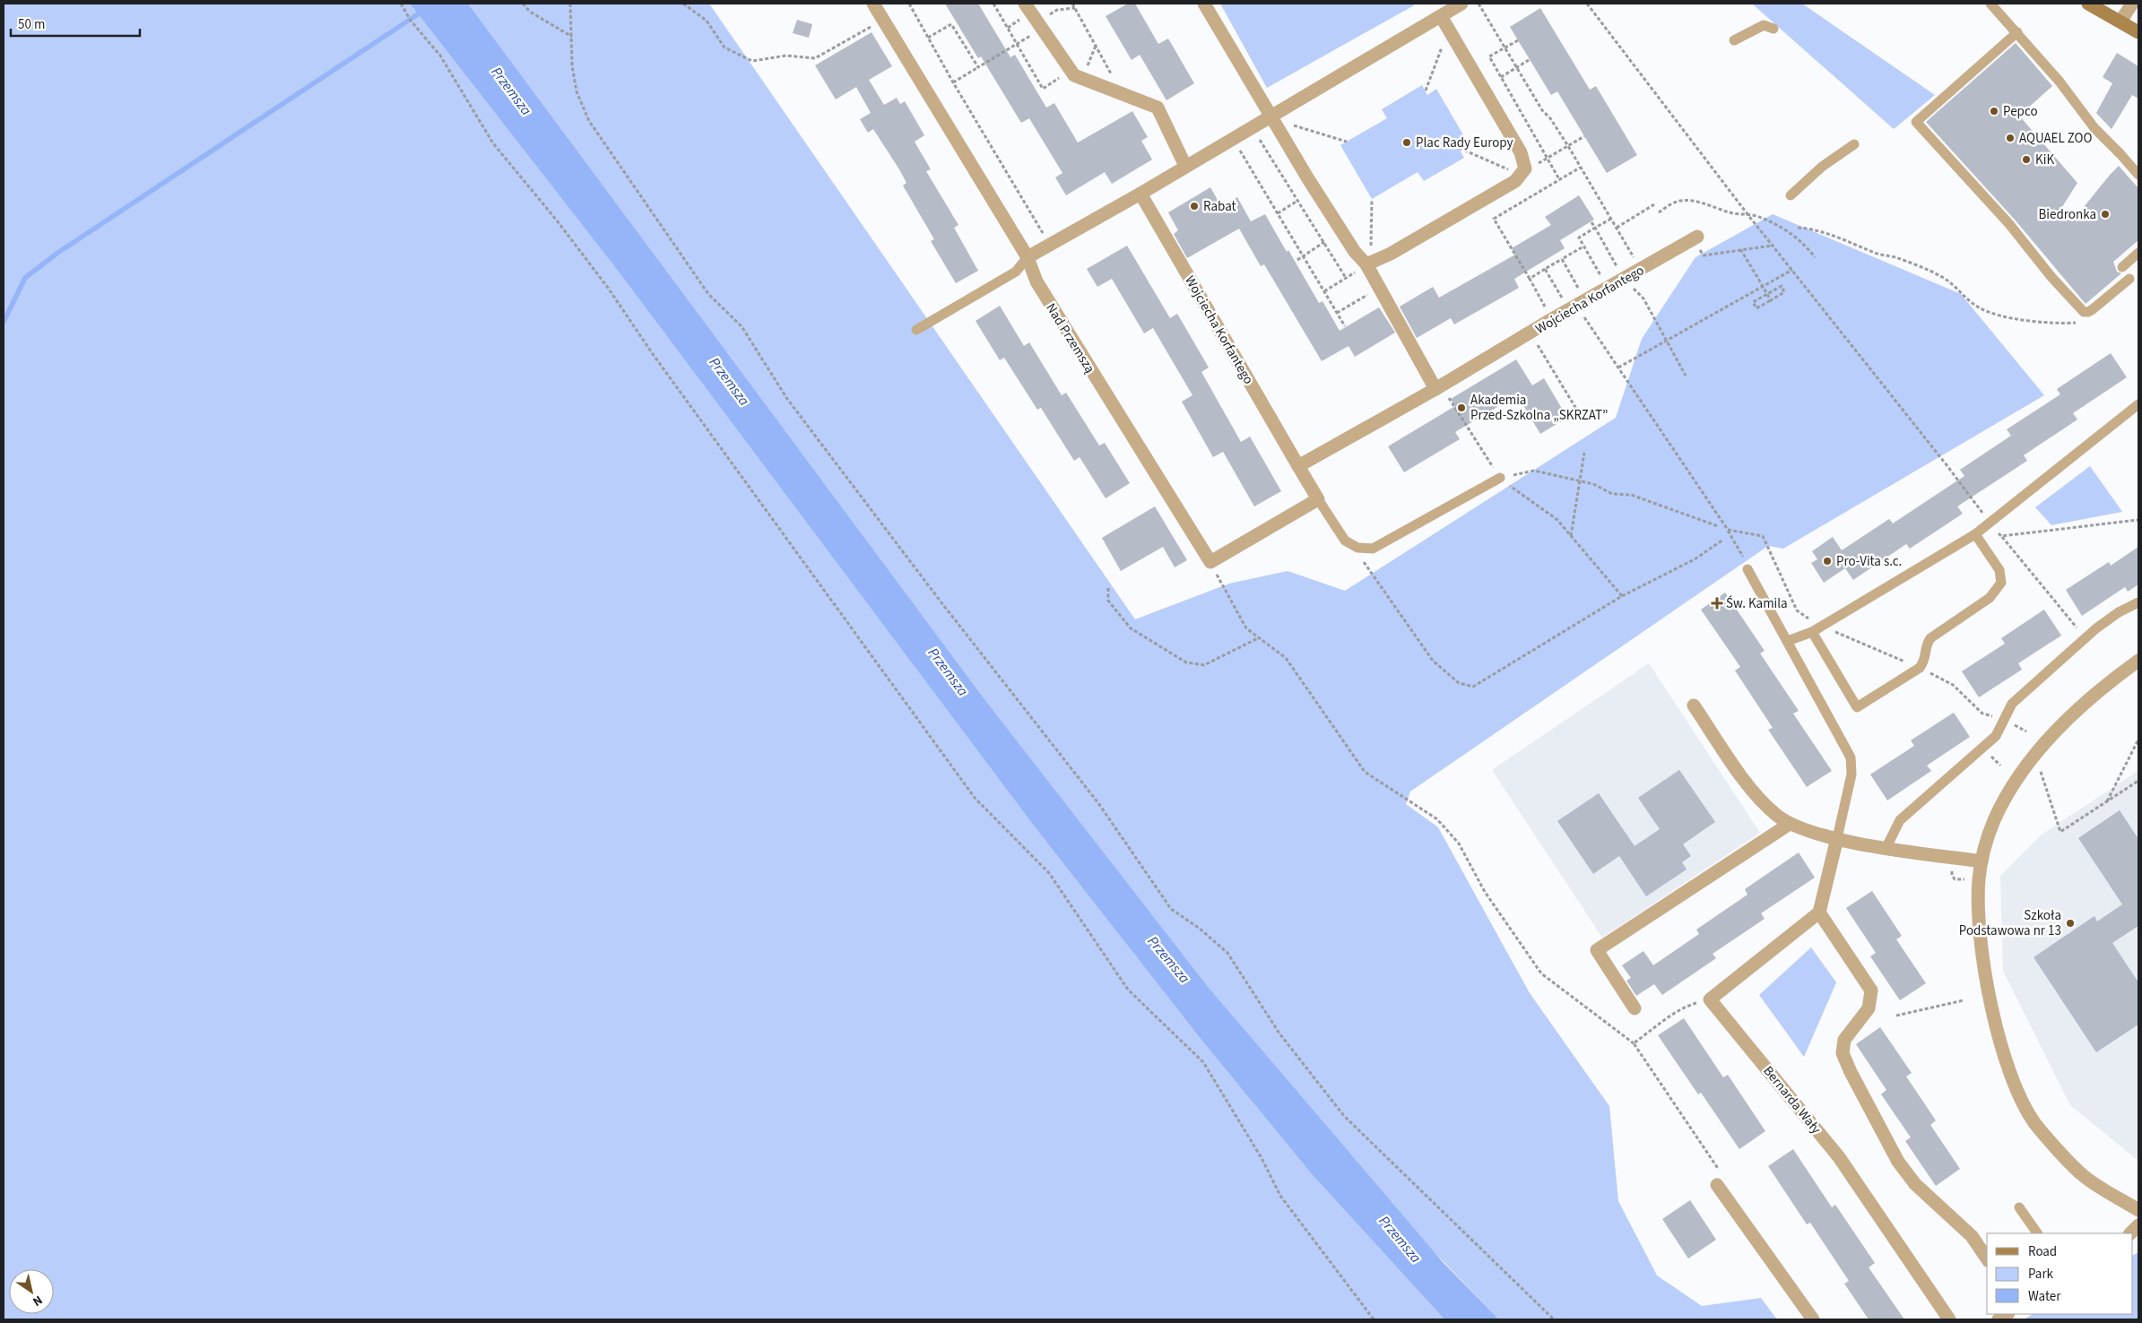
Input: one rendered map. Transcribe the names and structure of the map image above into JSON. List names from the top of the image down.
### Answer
{
  "streets": {
    "street": ["Wojciecha Korfantego", "Nad Przemszą", "Bernarda Wały"]
  },
  "water": ["Przemsza"],
  "places": {
    "other": [
      "Pepco",
      "AQUAEL ZOO",
      "Plac Rady Europy",
      "KiK",
      "Rabat",
      "Biedronka",
      "Akademia Przed-Szkolna „SKRZAT”",
      "Pro-Vita s.c.",
      "Szkoła Podstawowa nr 13"
    ],
    "health": ["Św. Kamila"]
  },
  "legend": ["Road", "Park", "Water"],
  "scale_bar": "50 m",
  "north": "bottom right"
}
